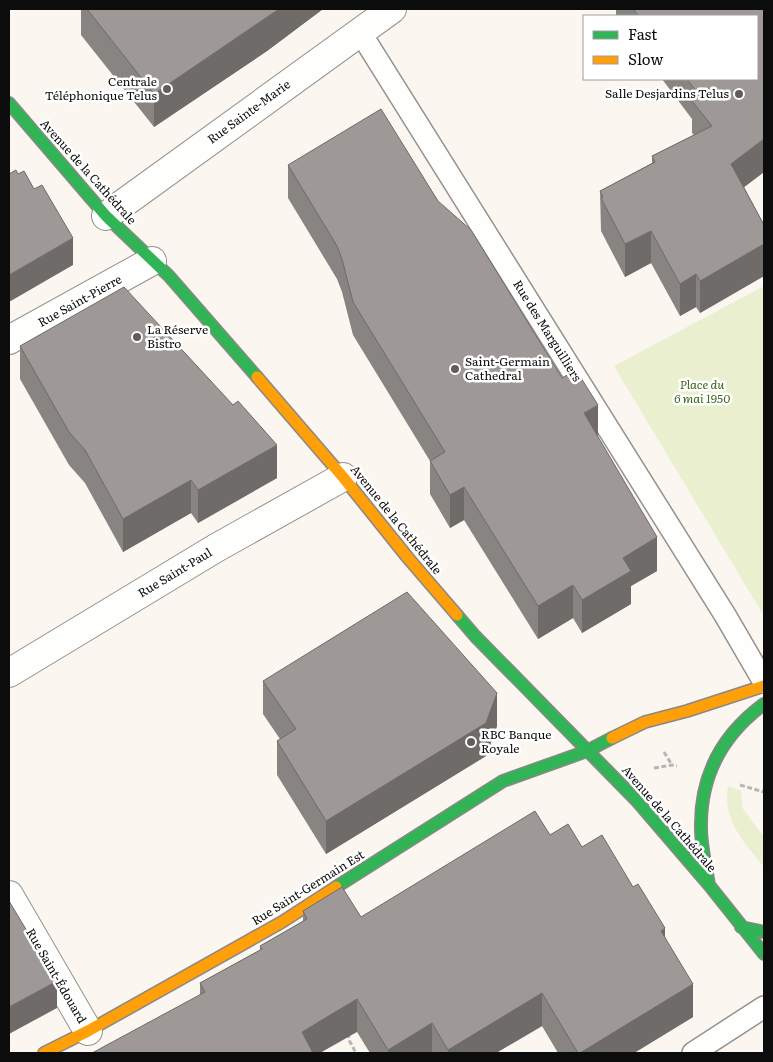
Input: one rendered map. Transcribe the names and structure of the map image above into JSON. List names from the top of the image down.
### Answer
{
  "streets": {
    "street": [
      "Rue Sainte-Marie",
      "Avenue de la Cathédrale",
      "Rue Saint-Pierre",
      "Rue Saint-Paul",
      "Rue Saint-Germain Est",
      "Rue Saint-Édouard"
    ],
    "lane": ["Rue des Marguilliers"]
  },
  "crossings": [
    ["Rue Sainte-Marie", "Avenue de la Cathédrale"],
    ["Rue Sainte-Marie", "Rue des Marguilliers"],
    ["Avenue de la Cathédrale", "Rue Saint-Pierre"],
    ["Avenue de la Cathédrale", "Rue Saint-Paul"],
    ["Avenue de la Cathédrale", "Rue Saint-Germain Est"],
    ["Rue des Marguilliers", "Rue Saint-Germain Est"],
    ["Rue Saint-Germain Est", "Rue Saint-Édouard"]
  ],
  "parks": ["Place du 6 mai 1950"],
  "places": [
    "Centrale Téléphonique Telus",
    "Salle Desjardins Telus",
    "La Réserve Bistro",
    "Saint-Germain Cathedral",
    "RBC Banque Royale"
  ],
  "legend": ["Fast", "Slow"]
}
